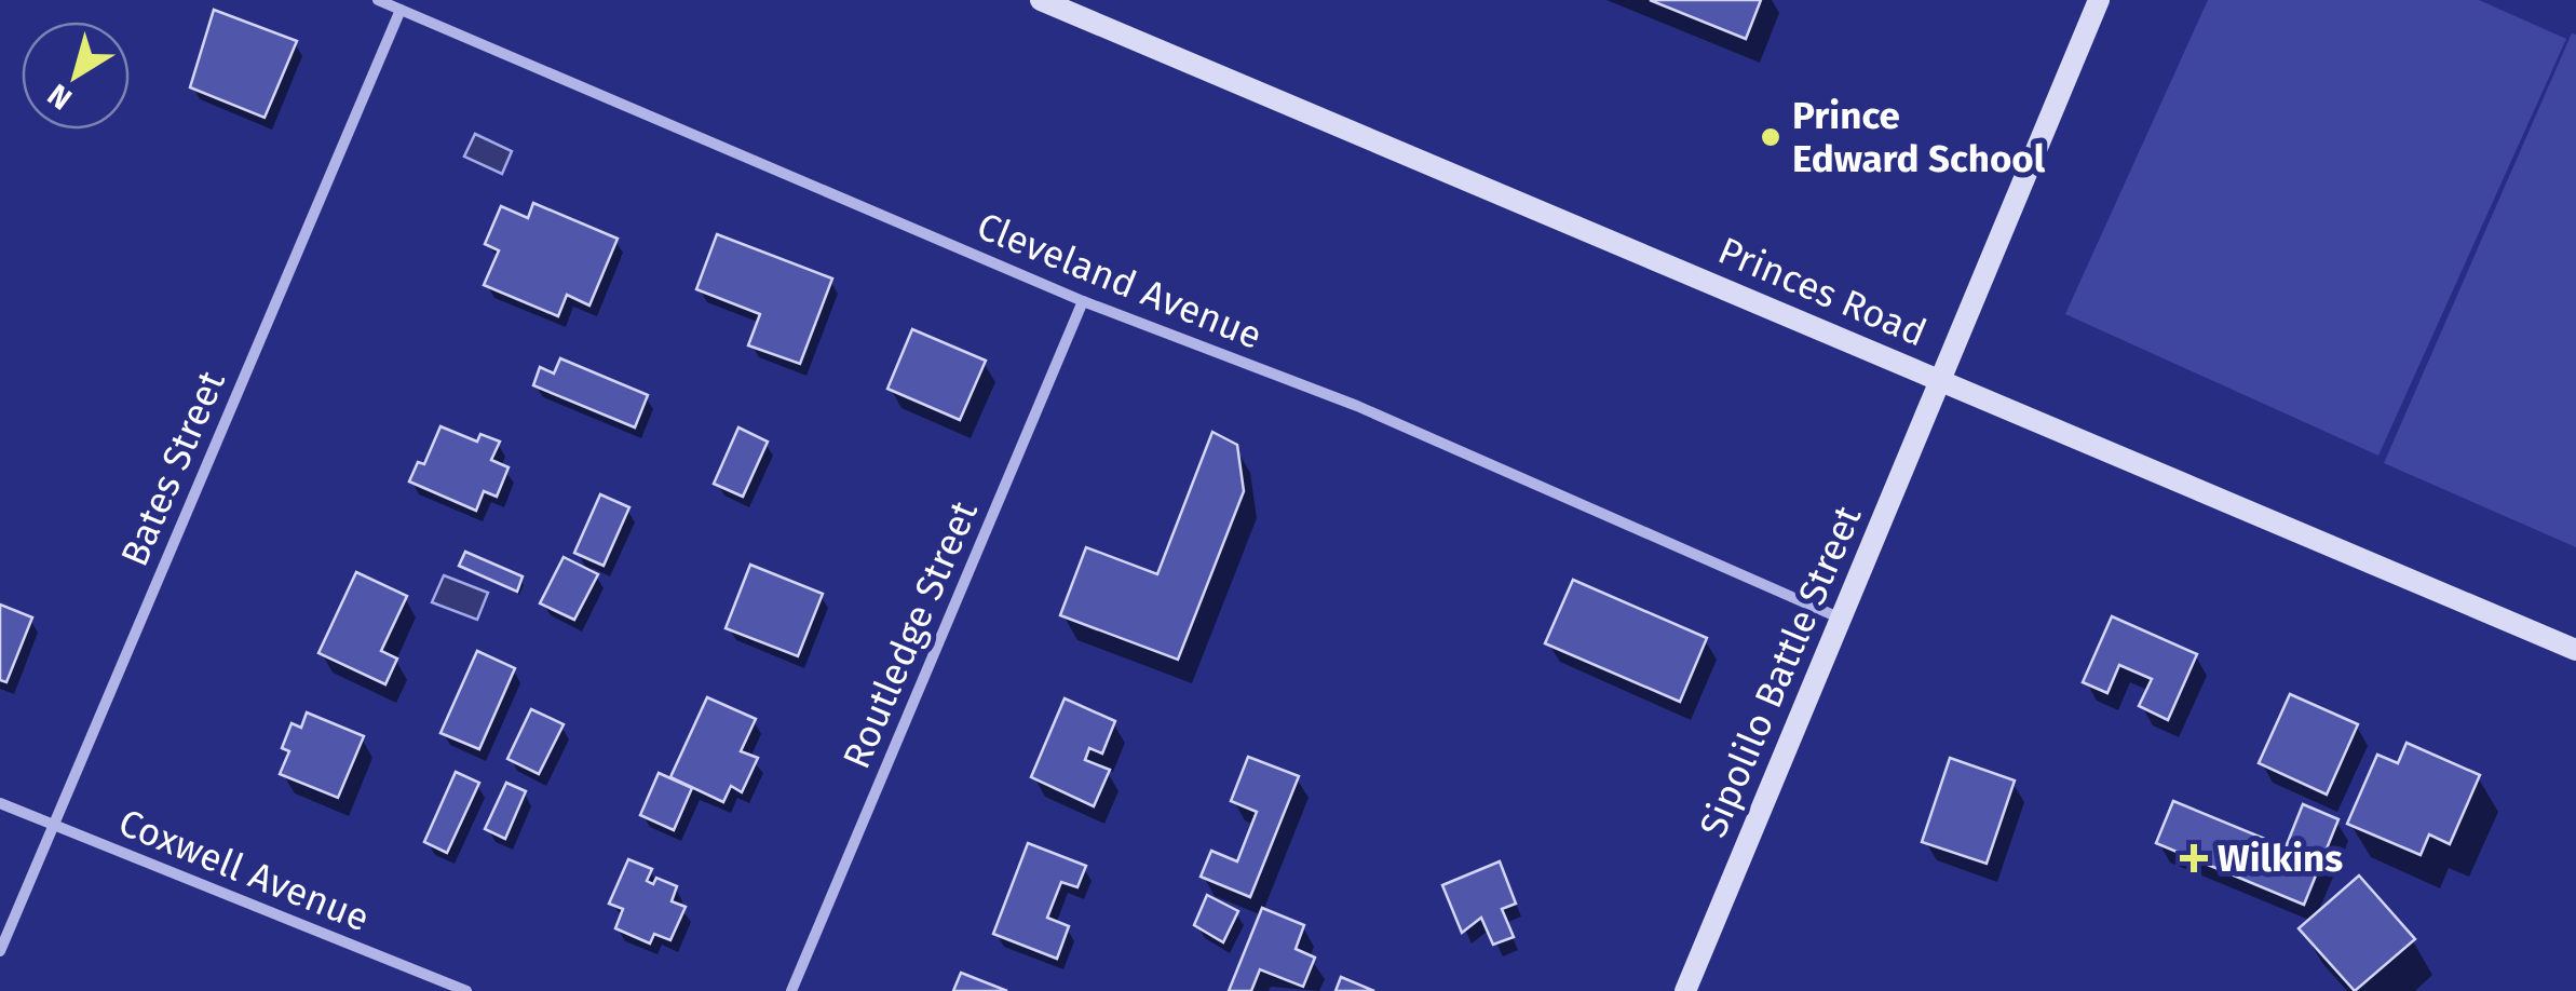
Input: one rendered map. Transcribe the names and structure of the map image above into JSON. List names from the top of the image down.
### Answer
{
  "streets": {
    "main road": ["Princes Road", "Sipolilo Battle Street"],
    "street": [
      "Cleveland Avenue",
      "Bates Street",
      "Routledge Street",
      "Coxwell Avenue"
    ]
  },
  "crossings": [
    ["Cleveland Avenue", "Bates Street"],
    ["Cleveland Avenue", "Routledge Street"],
    ["Cleveland Avenue", "Sipolilo Battle Street"],
    ["Princes Road", "Sipolilo Battle Street"],
    ["Bates Street", "Coxwell Avenue"]
  ],
  "places": {
    "other": ["Prince Edward School"],
    "health": ["Wilkins"]
  },
  "north": "bottom left"
}
